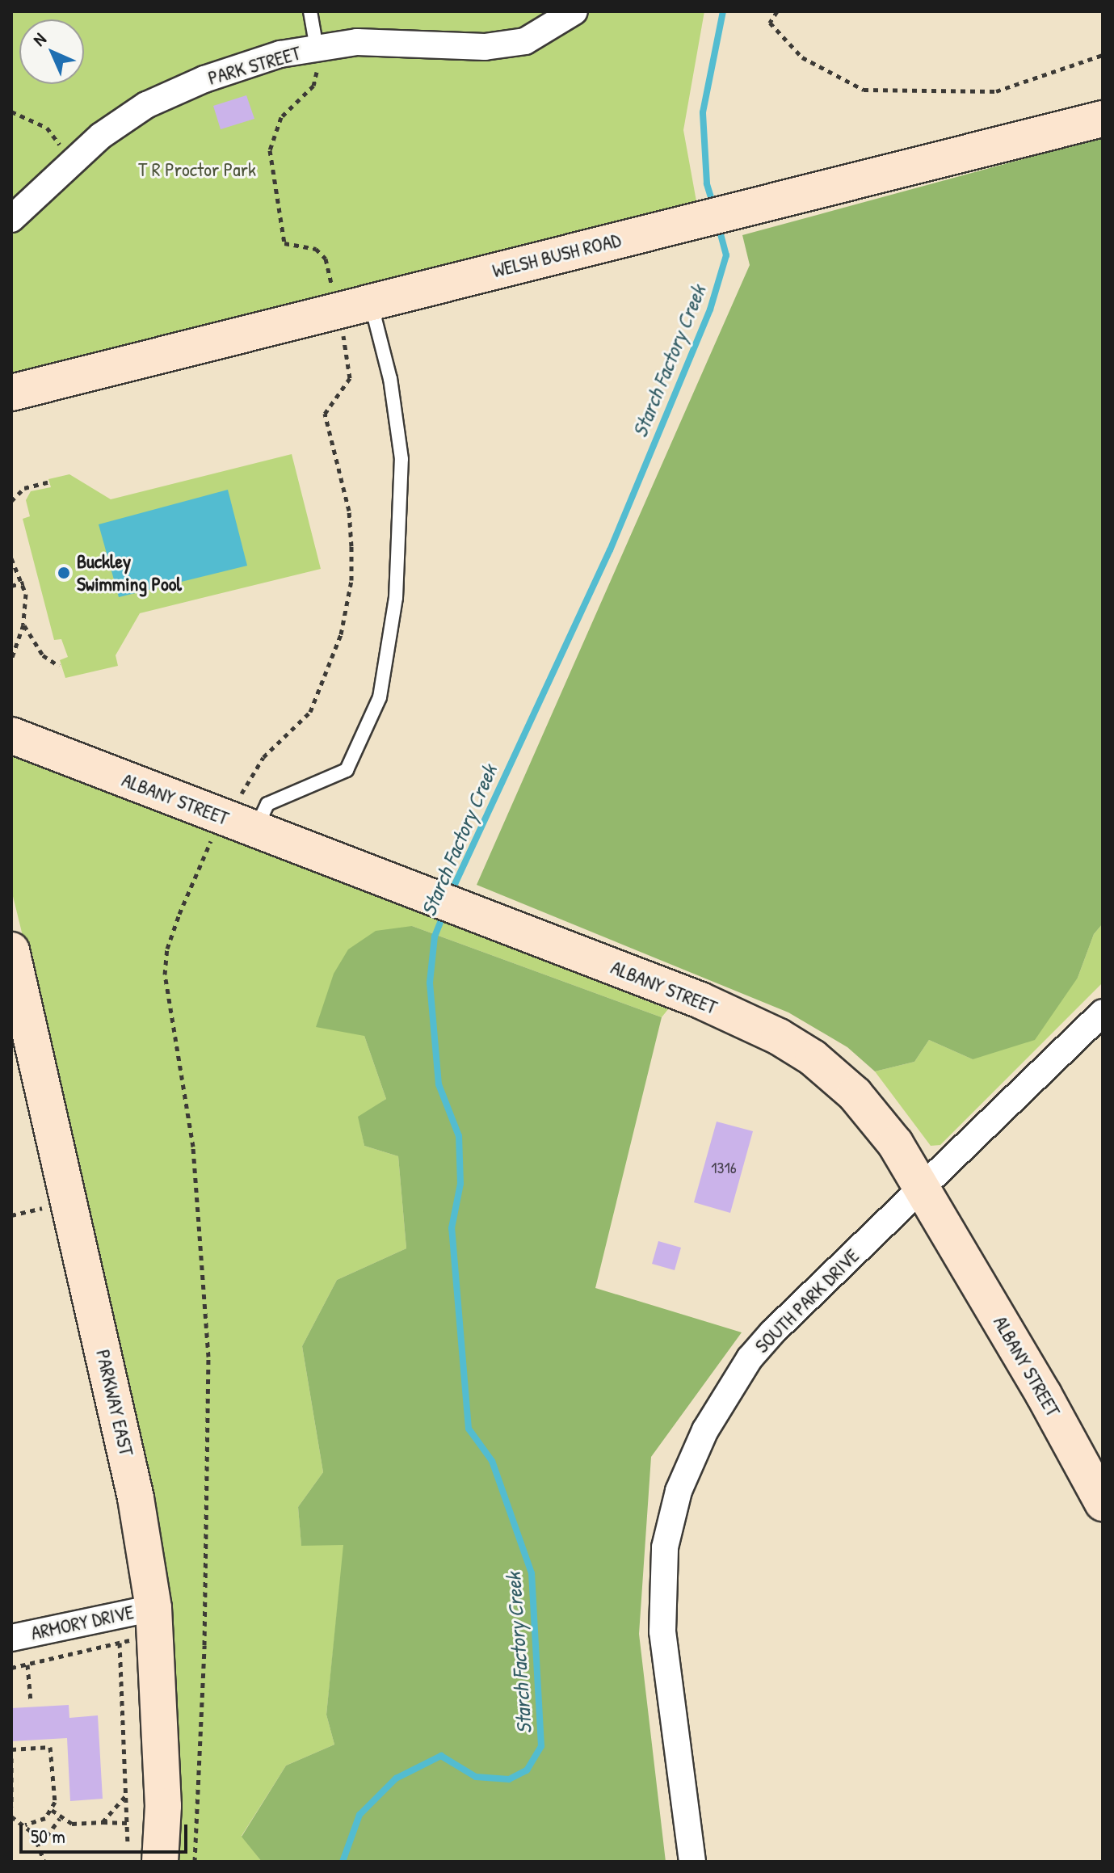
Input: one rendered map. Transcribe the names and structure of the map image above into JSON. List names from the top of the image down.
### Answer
{
  "streets": {
    "street": [
      "PARK STREET",
      "WELSH BUSH ROAD",
      "ALBANY STREET",
      "SOUTH PARK DRIVE",
      "PARKWAY EAST",
      "ARMORY DRIVE"
    ]
  },
  "crossings": [
    ["ALBANY STREET", "SOUTH PARK DRIVE"],
    ["PARKWAY EAST", "ARMORY DRIVE"]
  ],
  "water": ["Starch Factory Creek"],
  "parks": ["T R Proctor Park"],
  "places": ["Buckley Swimming Pool"],
  "house_numbers": ["1316"],
  "scale_bar": "50 m",
  "north": "top left"
}
